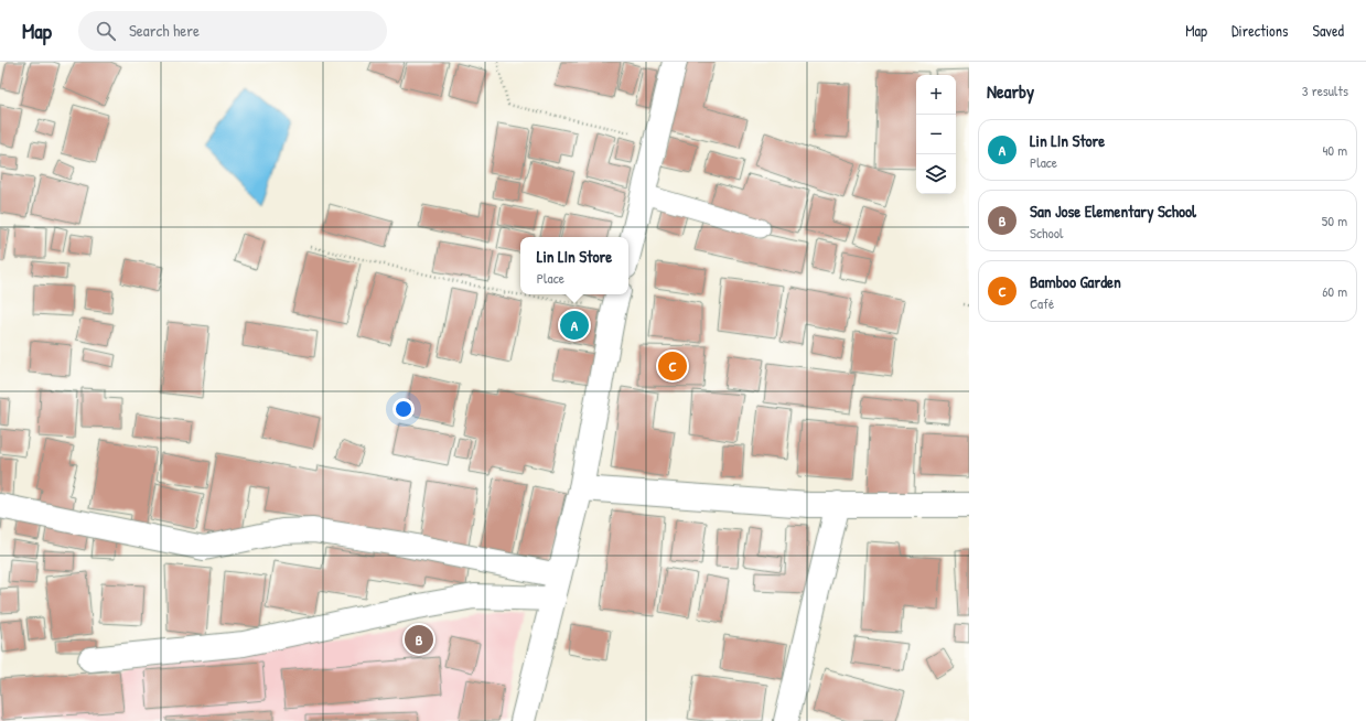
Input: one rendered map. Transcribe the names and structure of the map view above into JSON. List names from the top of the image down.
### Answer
{
  "page": {
    "header": "Map",
    "search": "Search here",
    "nav": ["Map", "Directions", "Saved"],
    "heading": ["Nearby", "3 results"],
    "map_buttons": ["+", "−"],
    "list": [
      {
        "mark": "A",
        "name": "Lin LIn Store",
        "note": "Place",
        "value": "40 m"
      },
      {
        "mark": "B",
        "name": "San Jose Elementary School",
        "note": "School",
        "value": "50 m"
      },
      {
        "mark": "C",
        "name": "Bamboo Garden",
        "note": "Café",
        "value": "60 m"
      }
    ],
    "popup": ["Lin LIn Store", "Place"],
    "pins": ["A", "C", "B"]
  }
}
